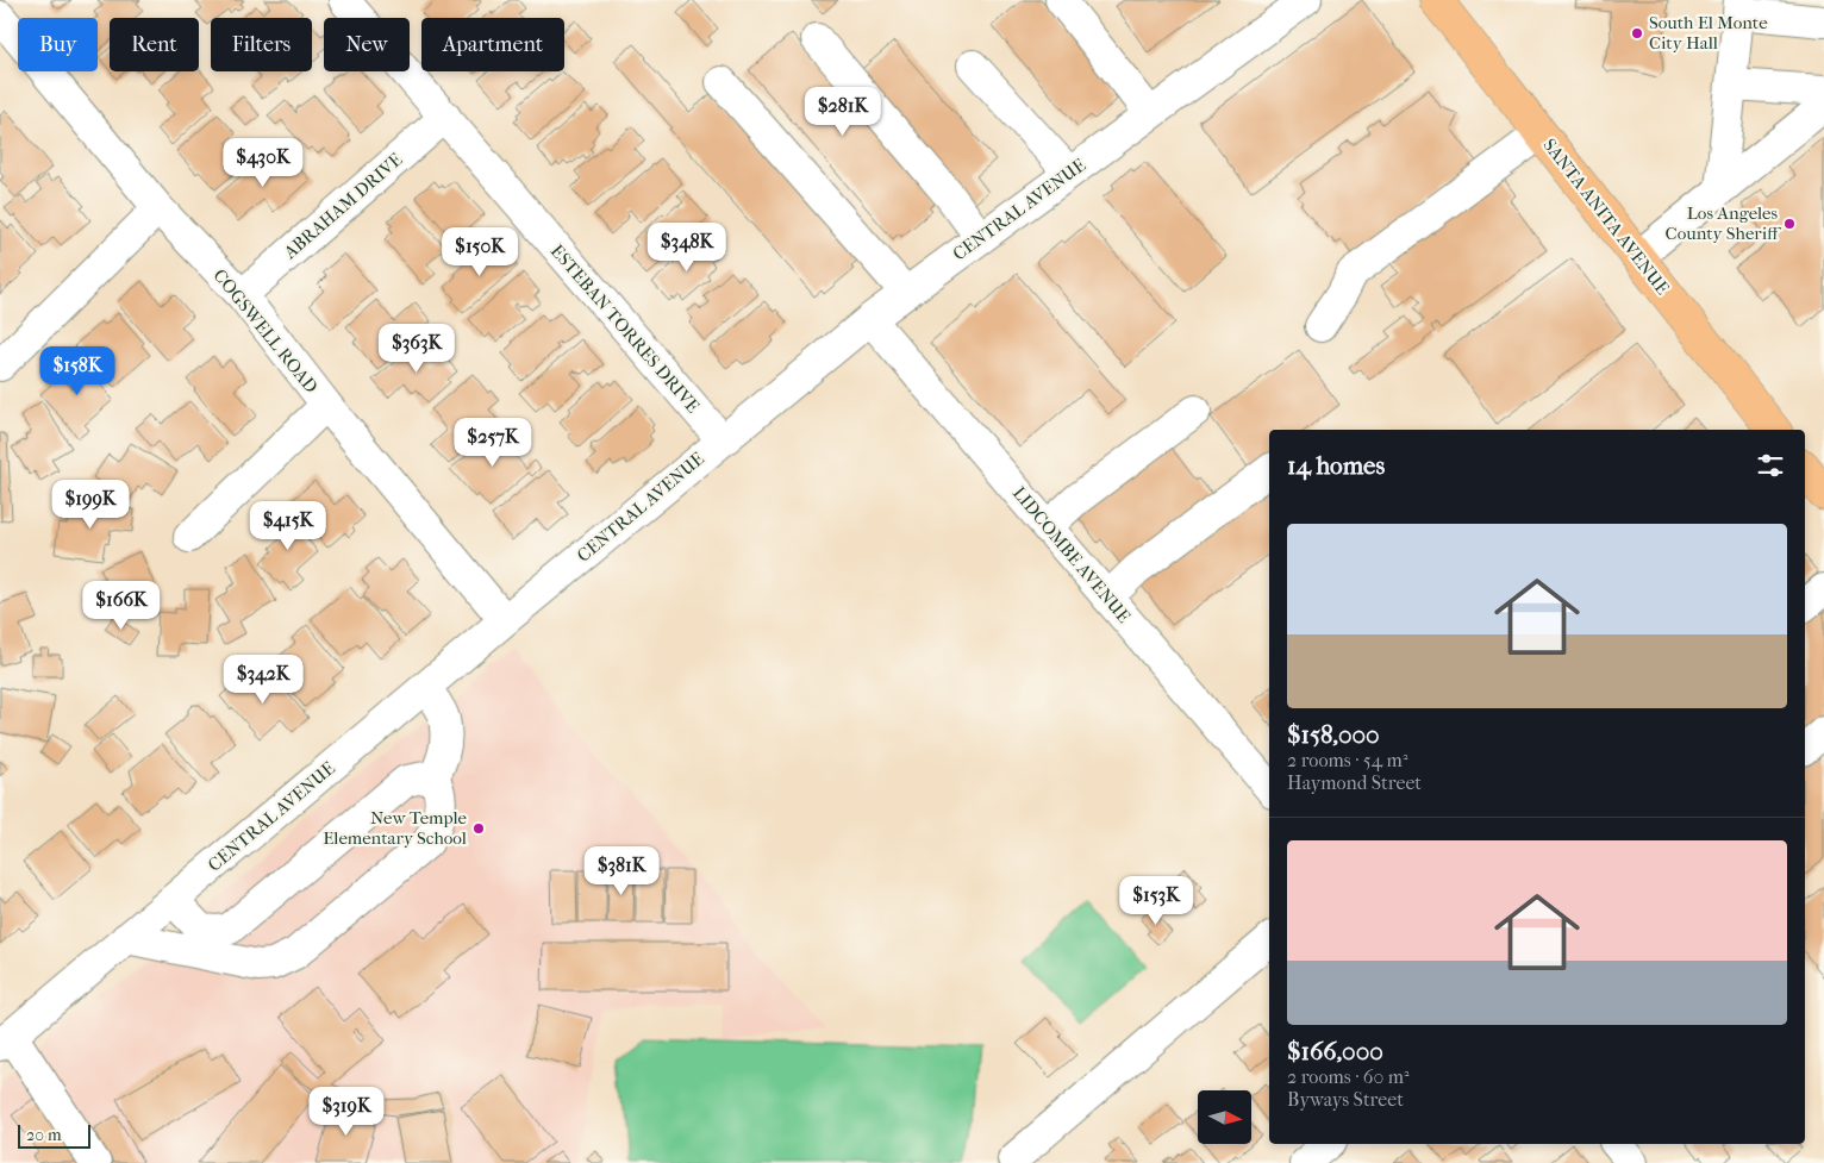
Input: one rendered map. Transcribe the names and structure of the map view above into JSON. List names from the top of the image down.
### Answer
{
  "streets": {
    "main road": ["SANTA ANITA AVENUE"],
    "street": [
      "ABRAHAM DRIVE",
      "CENTRAL AVENUE",
      "ESTEBAN TORRES DRIVE",
      "COGSWELL ROAD",
      "LIDCOMBE AVENUE"
    ]
  },
  "crossings": [
    ["ABRAHAM DRIVE", "ESTEBAN TORRES DRIVE"],
    ["ABRAHAM DRIVE", "COGSWELL ROAD"],
    ["CENTRAL AVENUE", "ESTEBAN TORRES DRIVE"],
    ["CENTRAL AVENUE", "COGSWELL ROAD"],
    ["CENTRAL AVENUE", "LIDCOMBE AVENUE"]
  ],
  "places": ["South El Monte City Hall", "Los Angeles County Sheriff", "New Temple Elementary School"],
  "scale_bar": "20 m",
  "north": "right",
  "page": {
    "chip": [
      "Buy",
      "Rent",
      "Filters",
      "New",
      "Apartment"
    ],
    "price": [
      "$281K",
      "$430K",
      "$348K",
      "$150K",
      "$363K",
      "$158K",
      "$257K",
      "$199K",
      "$415K",
      "$166K",
      "$342K",
      "$381K",
      "$153K",
      "$319K"
    ],
    "heading": "14 homes",
    "list": [
      {
        "name": "$158,000",
        "note": "2 rooms · 54 m² · Haymond Street"
      },
      {
        "name": "$166,000",
        "note": "2 rooms · 60 m² · Byways Street"
      }
    ],
    "scale": "20 m"
  }
}
